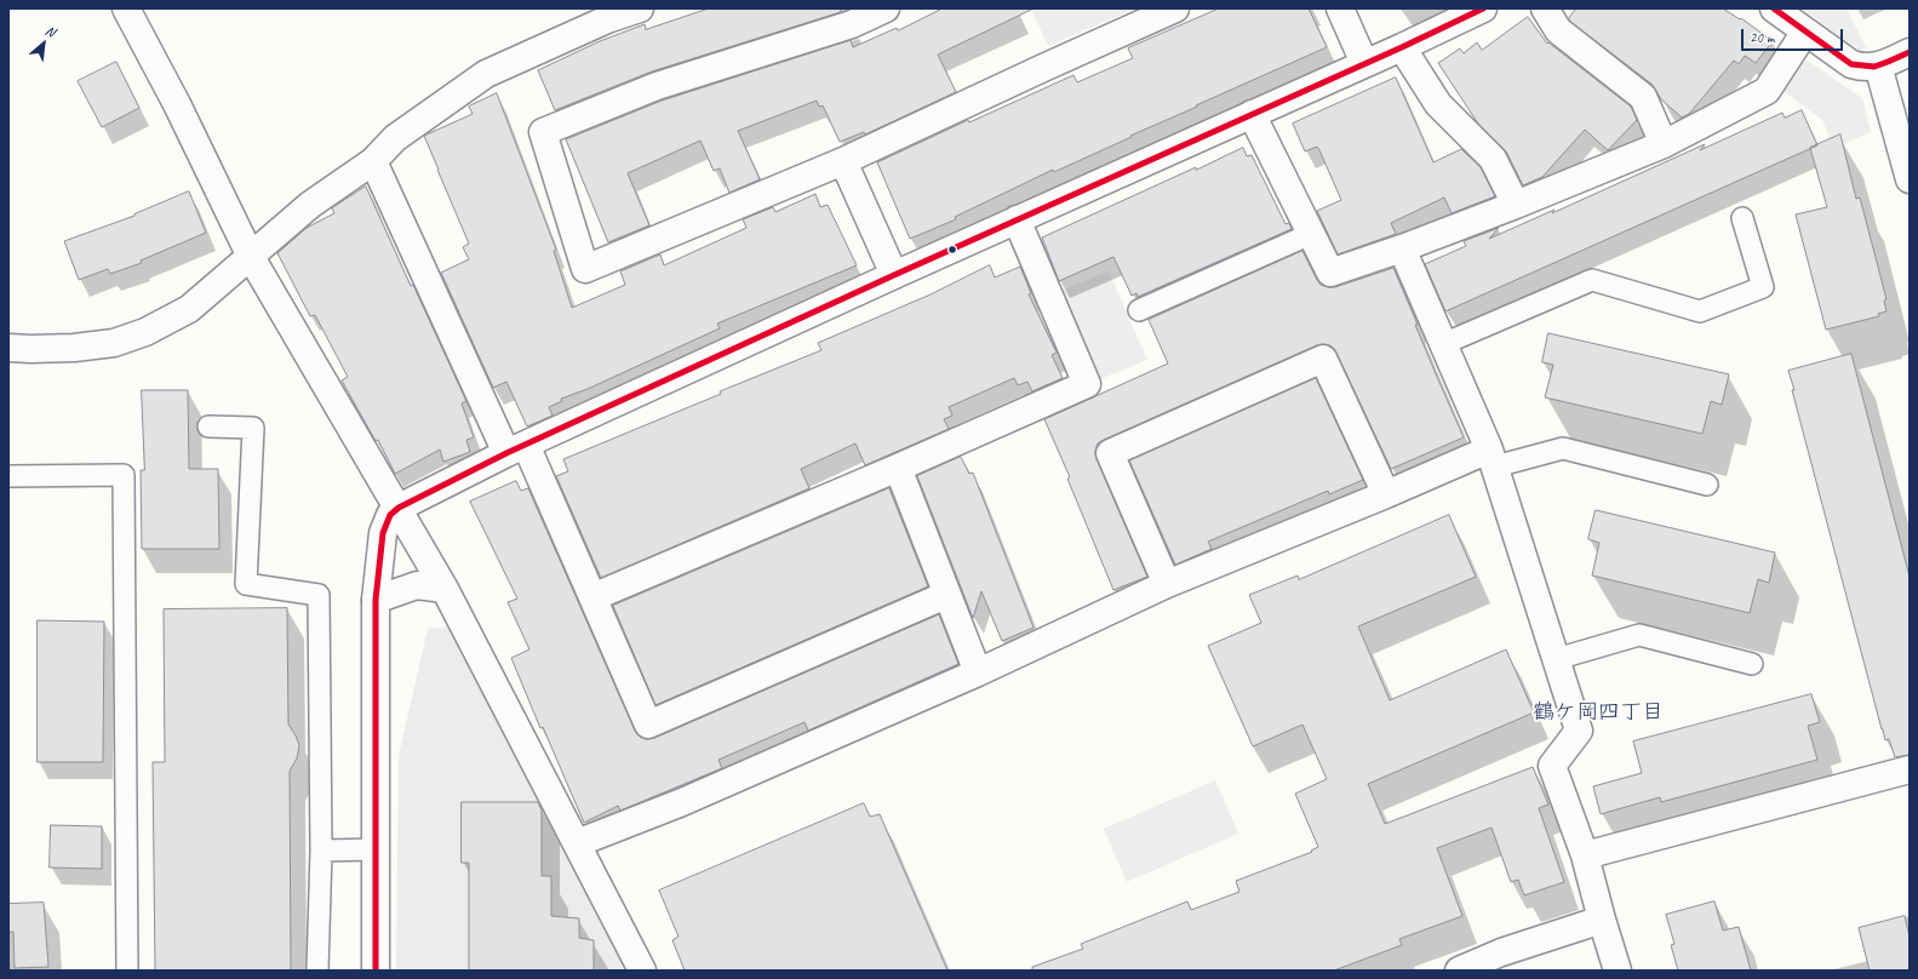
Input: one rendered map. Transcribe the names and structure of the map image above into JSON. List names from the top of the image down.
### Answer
{
  "districts": ["鶴ケ岡四丁目"],
  "scale_bar": "20 m",
  "north": "top right"
}
